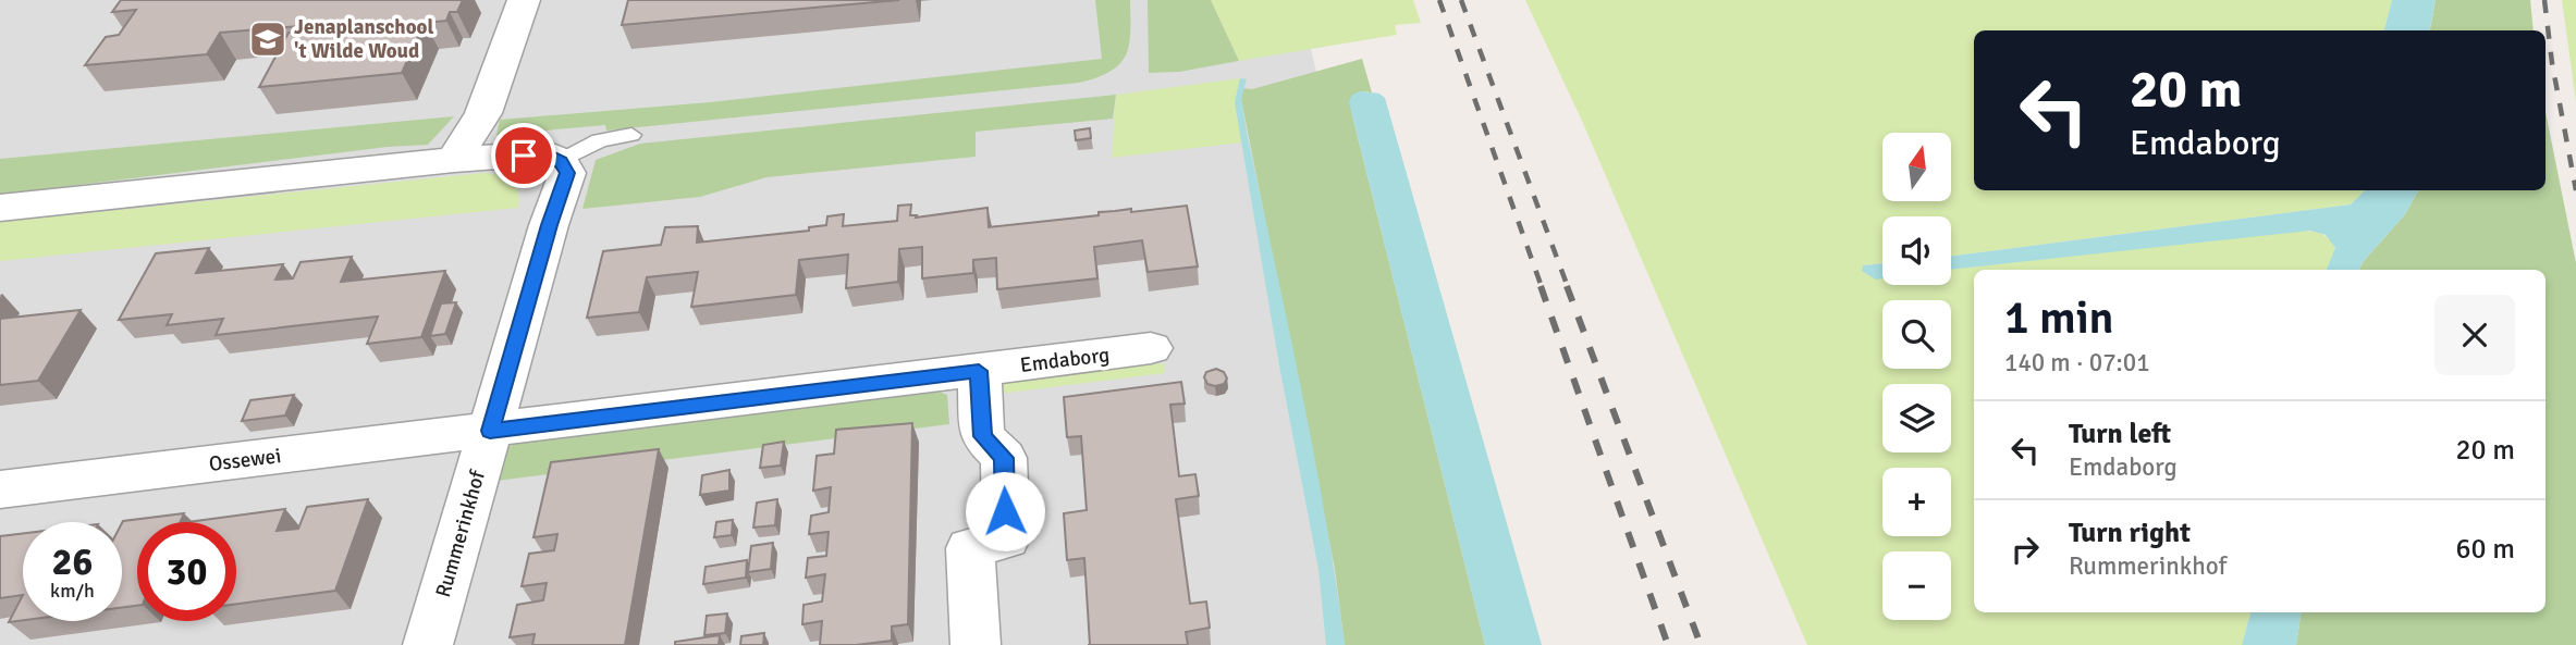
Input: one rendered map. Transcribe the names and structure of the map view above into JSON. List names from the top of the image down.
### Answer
{
  "streets": {
    "street": ["Emdaborg", "Ossewei", "Rummerinkhof"]
  },
  "crossings": [
    ["Emdaborg", "Ossewei"],
    ["Emdaborg", "Rummerinkhof"],
    ["Ossewei", "Rummerinkhof"]
  ],
  "places": {
    "school or university": ["Jenaplanschool 't Wilde Woud"]
  },
  "north": "top",
  "page": {
    "turn": ["20 m", "Emdaborg"],
    "map_buttons": ["+", "−"],
    "heading": ["1 min", "140 m · 07:01"],
    "list": [
      {
        "name": "Turn left",
        "note": "Emdaborg",
        "value": "20 m"
      },
      {
        "name": "Turn right",
        "note": "Rummerinkhof",
        "value": "60 m"
      }
    ],
    "speed": "26 km/h",
    "limit": "30"
  }
}
